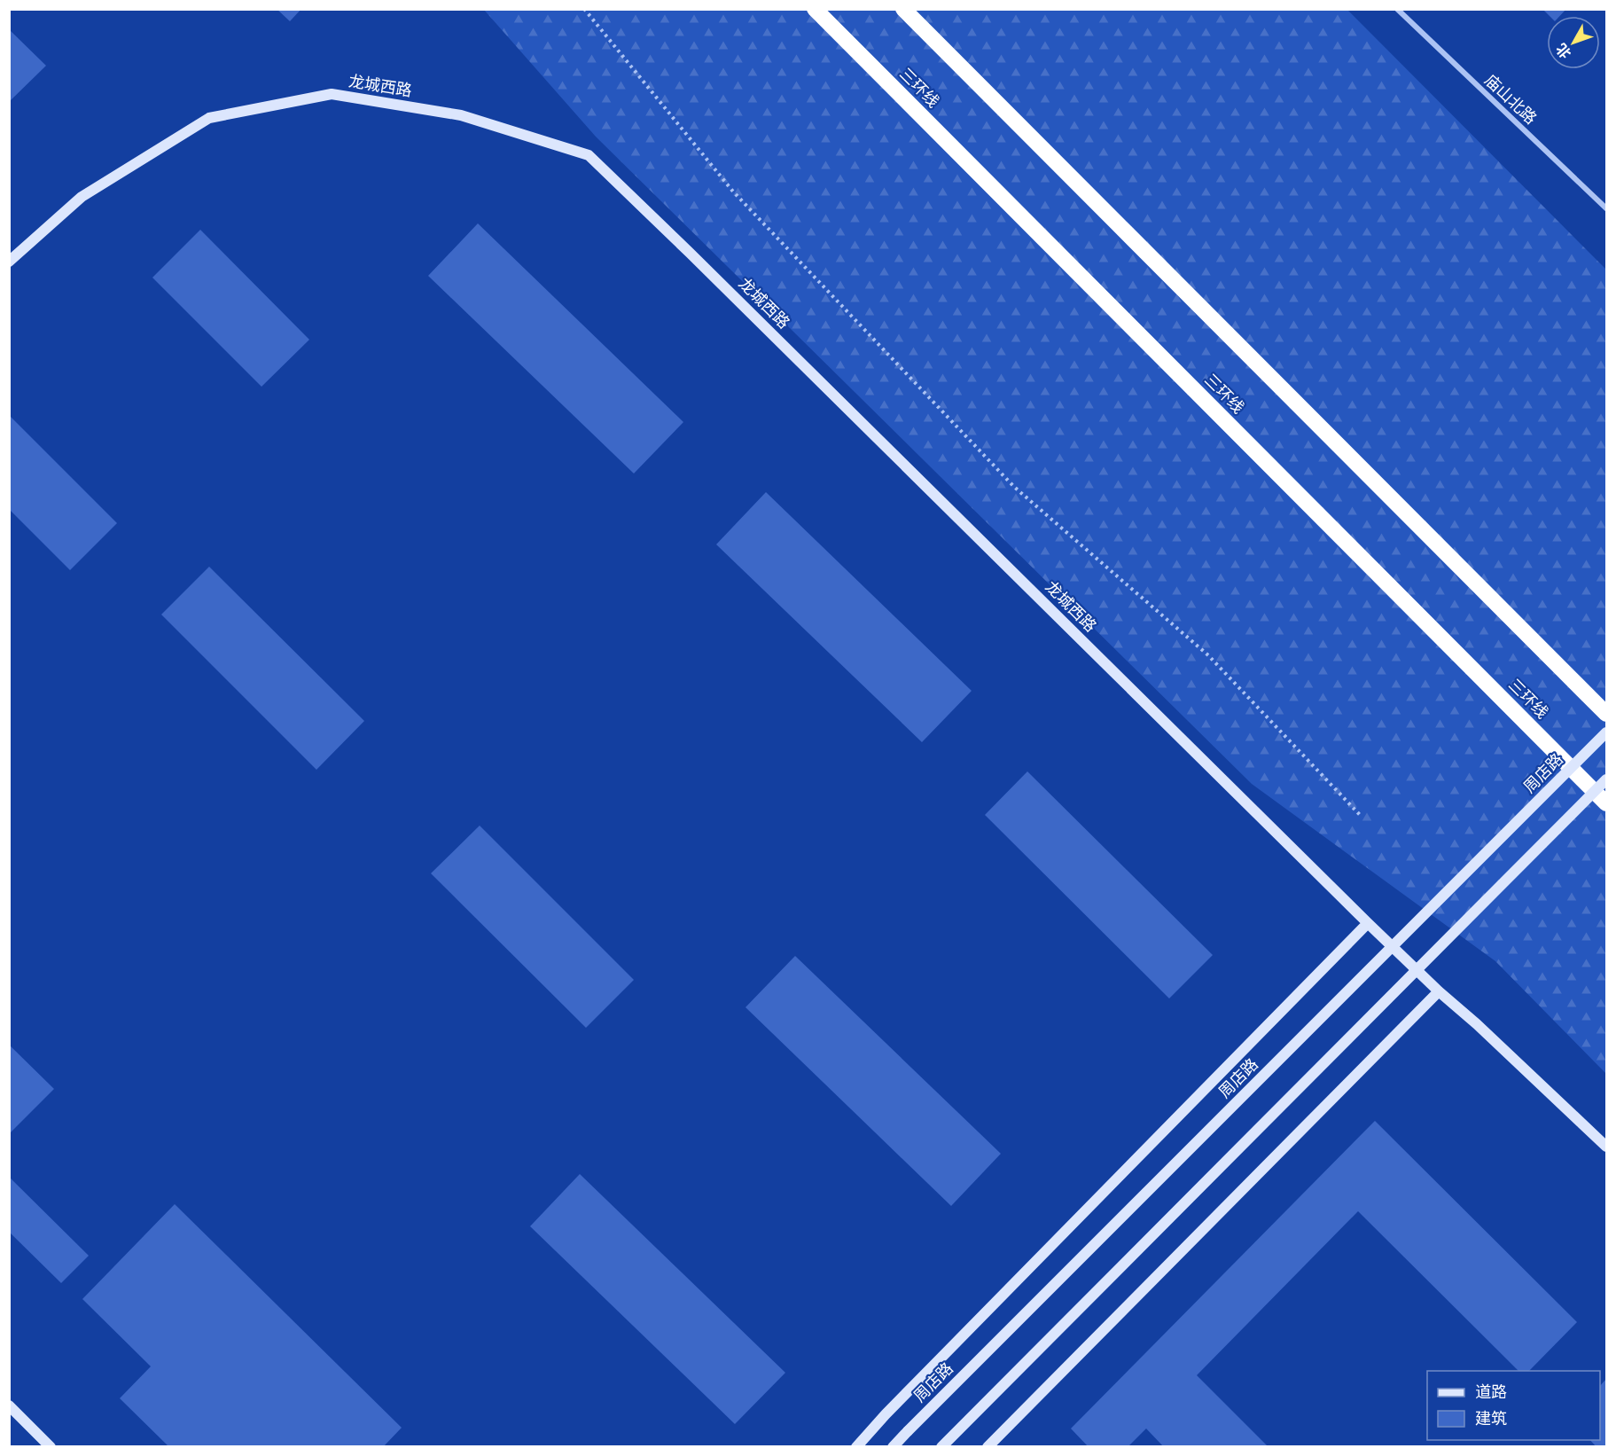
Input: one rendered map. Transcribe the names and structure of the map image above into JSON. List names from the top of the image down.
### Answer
{
  "streets": {
    "highway": ["三环线"],
    "street": ["龙城西路", "庙山北路", "周店路"]
  },
  "legend": ["道路", "建筑"],
  "north": "bottom left"
}
